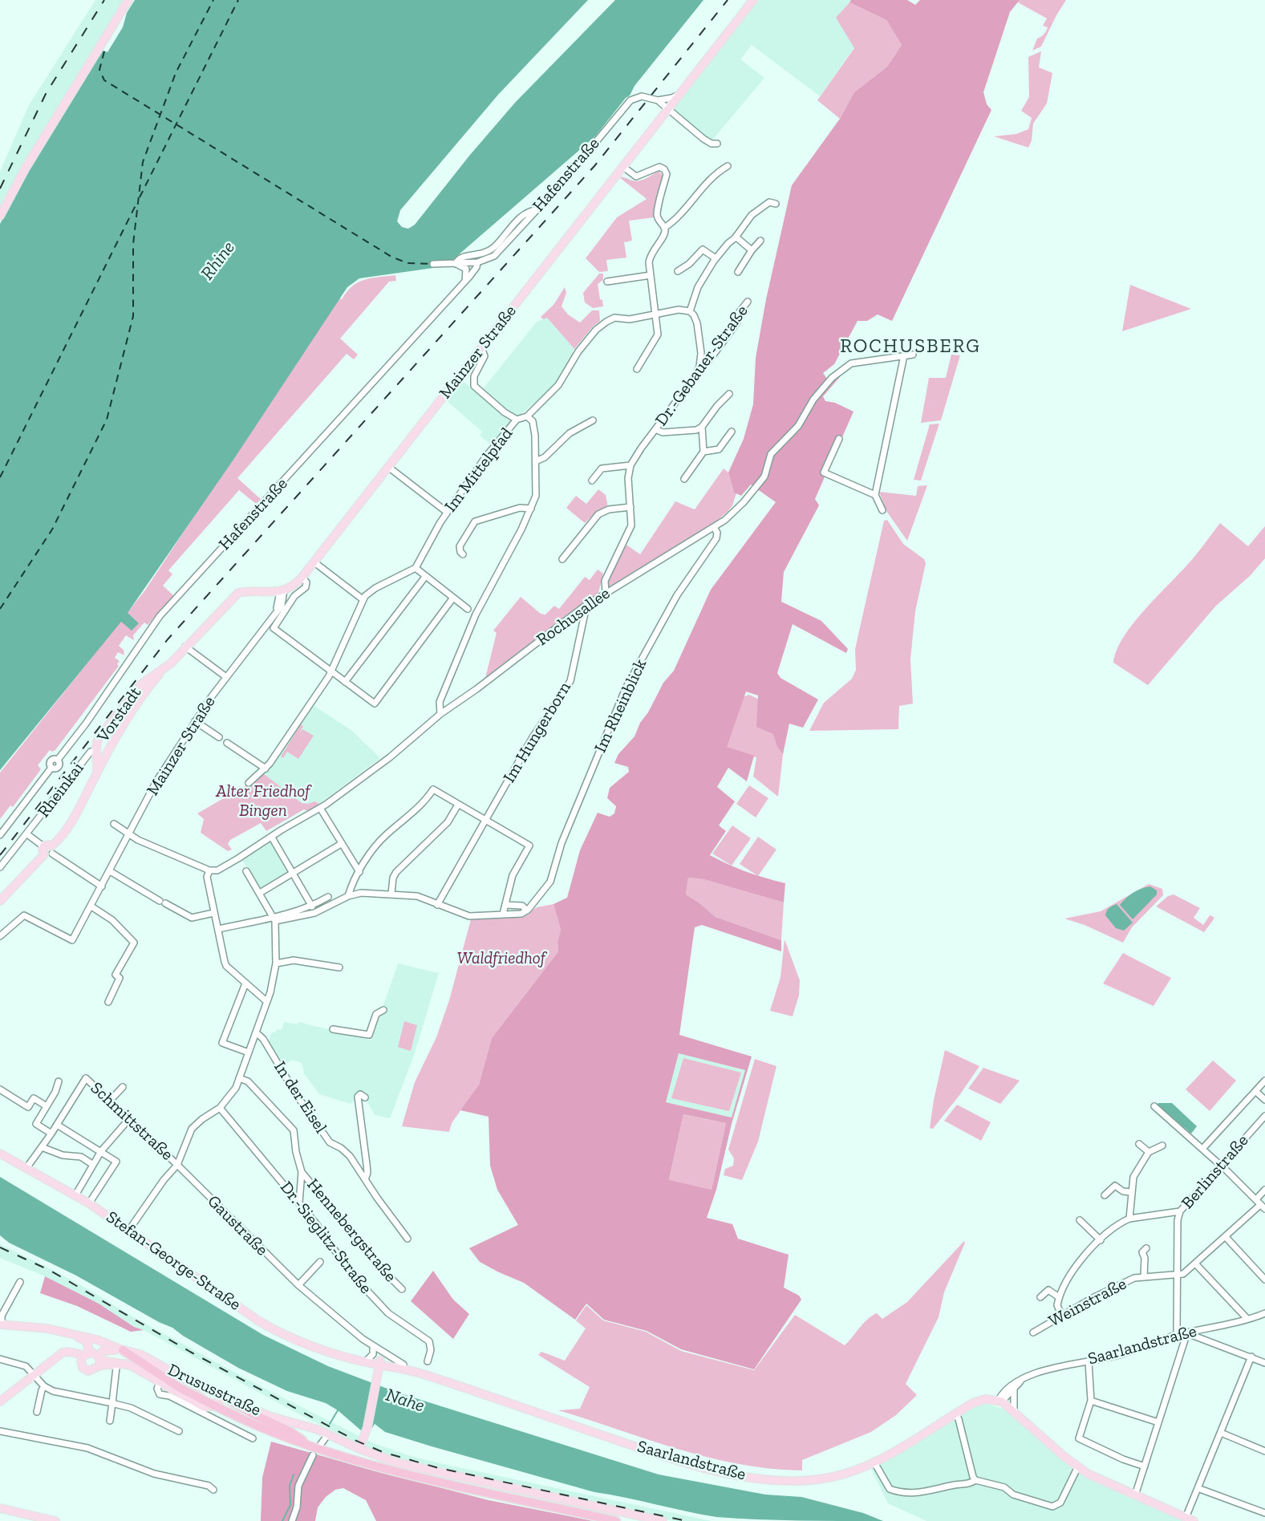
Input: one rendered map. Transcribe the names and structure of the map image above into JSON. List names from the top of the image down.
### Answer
{
  "streets": {
    "main road": [
      "Mainzer Straße",
      "Vorstadt",
      "Stefan-George-Straße",
      "Saarlandstraße",
      "Drususstraße"
    ],
    "street": [
      "Hafenstraße",
      "Dr.-Gebauer-Straße",
      "Im Mittelpfad",
      "Rochusallee",
      "Im Rheinblick",
      "Im Hungerborn",
      "Rheinkai",
      "In der Eisel",
      "Schmittstraße",
      "Berlinstraße",
      "Gaustraße",
      "Hennebergstraße",
      "Dr.-Sieglitz-Straße",
      "Weinstraße"
    ]
  },
  "crossings": [
    ["Hafenstraße", "Mainzer Straße"],
    ["Mainzer Straße", "Vorstadt"],
    ["Mainzer Straße", "Rheinkai"],
    ["Rochusallee", "Im Rheinblick"],
    ["Rochusallee", "Im Hungerborn"],
    ["Vorstadt", "Rheinkai"],
    ["Schmittstraße", "Gaustraße"],
    ["Berlinstraße", "Weinstraße"],
    ["Berlinstraße", "Saarlandstraße"],
    ["Gaustraße", "Saarlandstraße"],
    ["Stefan-George-Straße", "Saarlandstraße"]
  ],
  "districts": ["ROCHUSBERG"],
  "water": ["Rhine", "Nahe"],
  "parks": ["Alter Friedhof Bingen", "Waldfriedhof"]
}
